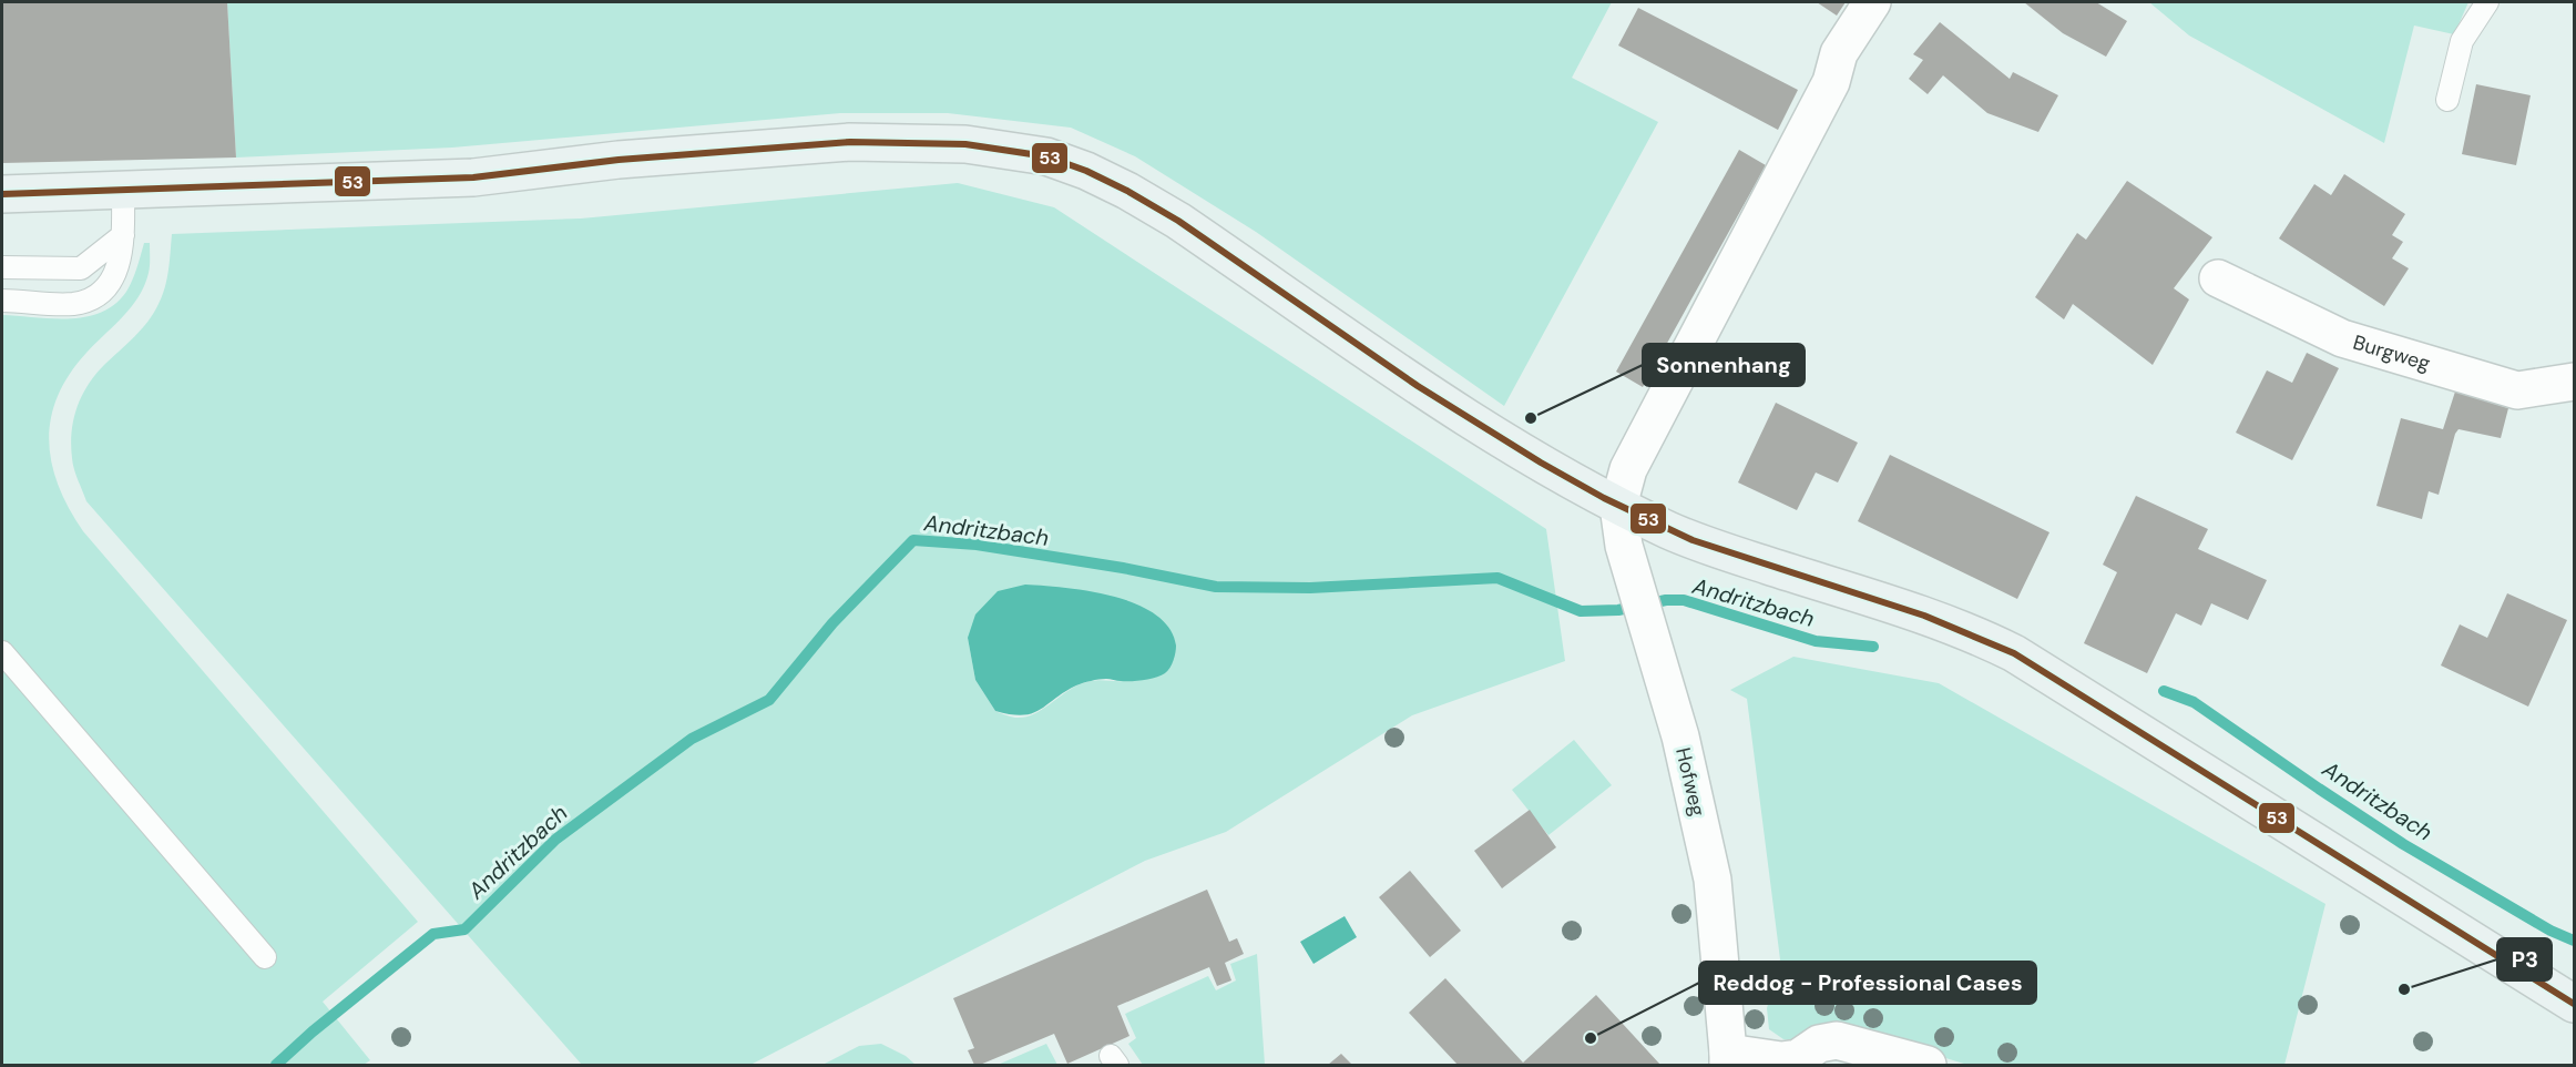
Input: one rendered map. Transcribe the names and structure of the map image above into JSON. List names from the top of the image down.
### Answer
{
  "streets": {
    "street": ["Burgweg", "Hofweg"]
  },
  "water": ["Andritzbach"],
  "places": ["Sonnenhang", "P3", "Reddog - Professional Cases"],
  "lines": ["transit line 53"]
}
